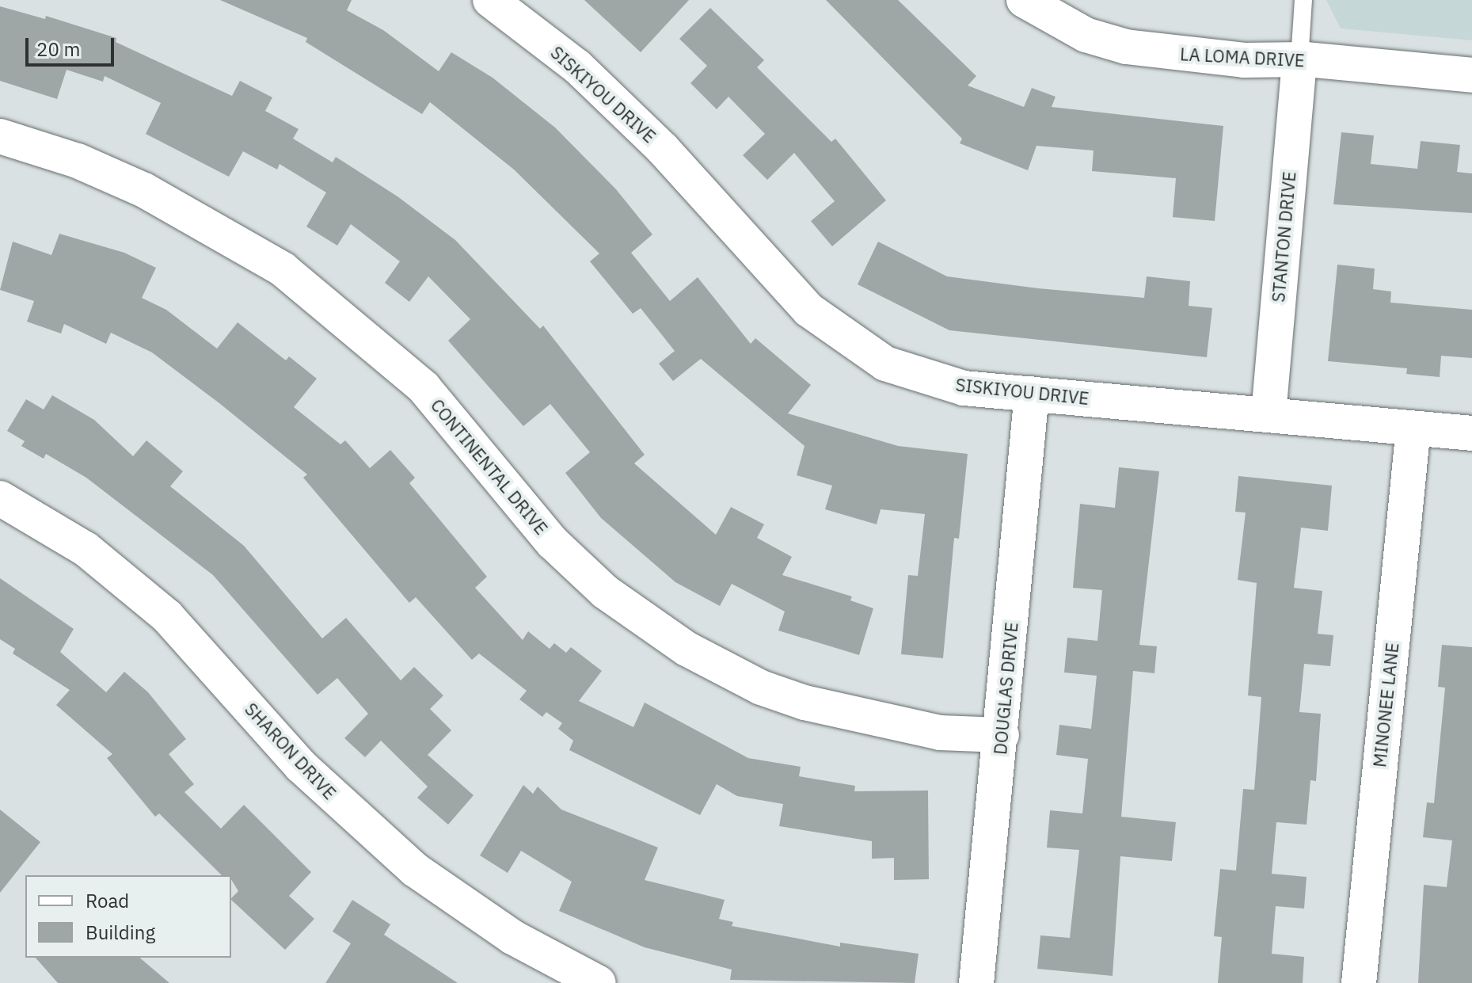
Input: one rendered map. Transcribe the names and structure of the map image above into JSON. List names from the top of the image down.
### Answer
{
  "streets": {
    "street": [
      "LA LOMA DRIVE",
      "SISKIYOU DRIVE",
      "STANTON DRIVE",
      "CONTINENTAL DRIVE",
      "DOUGLAS DRIVE",
      "MINONEE LANE",
      "SHARON DRIVE"
    ]
  },
  "crossings": [
    ["LA LOMA DRIVE", "STANTON DRIVE"],
    ["SISKIYOU DRIVE", "STANTON DRIVE"],
    ["SISKIYOU DRIVE", "DOUGLAS DRIVE"],
    ["SISKIYOU DRIVE", "MINONEE LANE"],
    ["CONTINENTAL DRIVE", "DOUGLAS DRIVE"]
  ],
  "legend": ["Road", "Building"],
  "scale_bar": "20 m"
}
